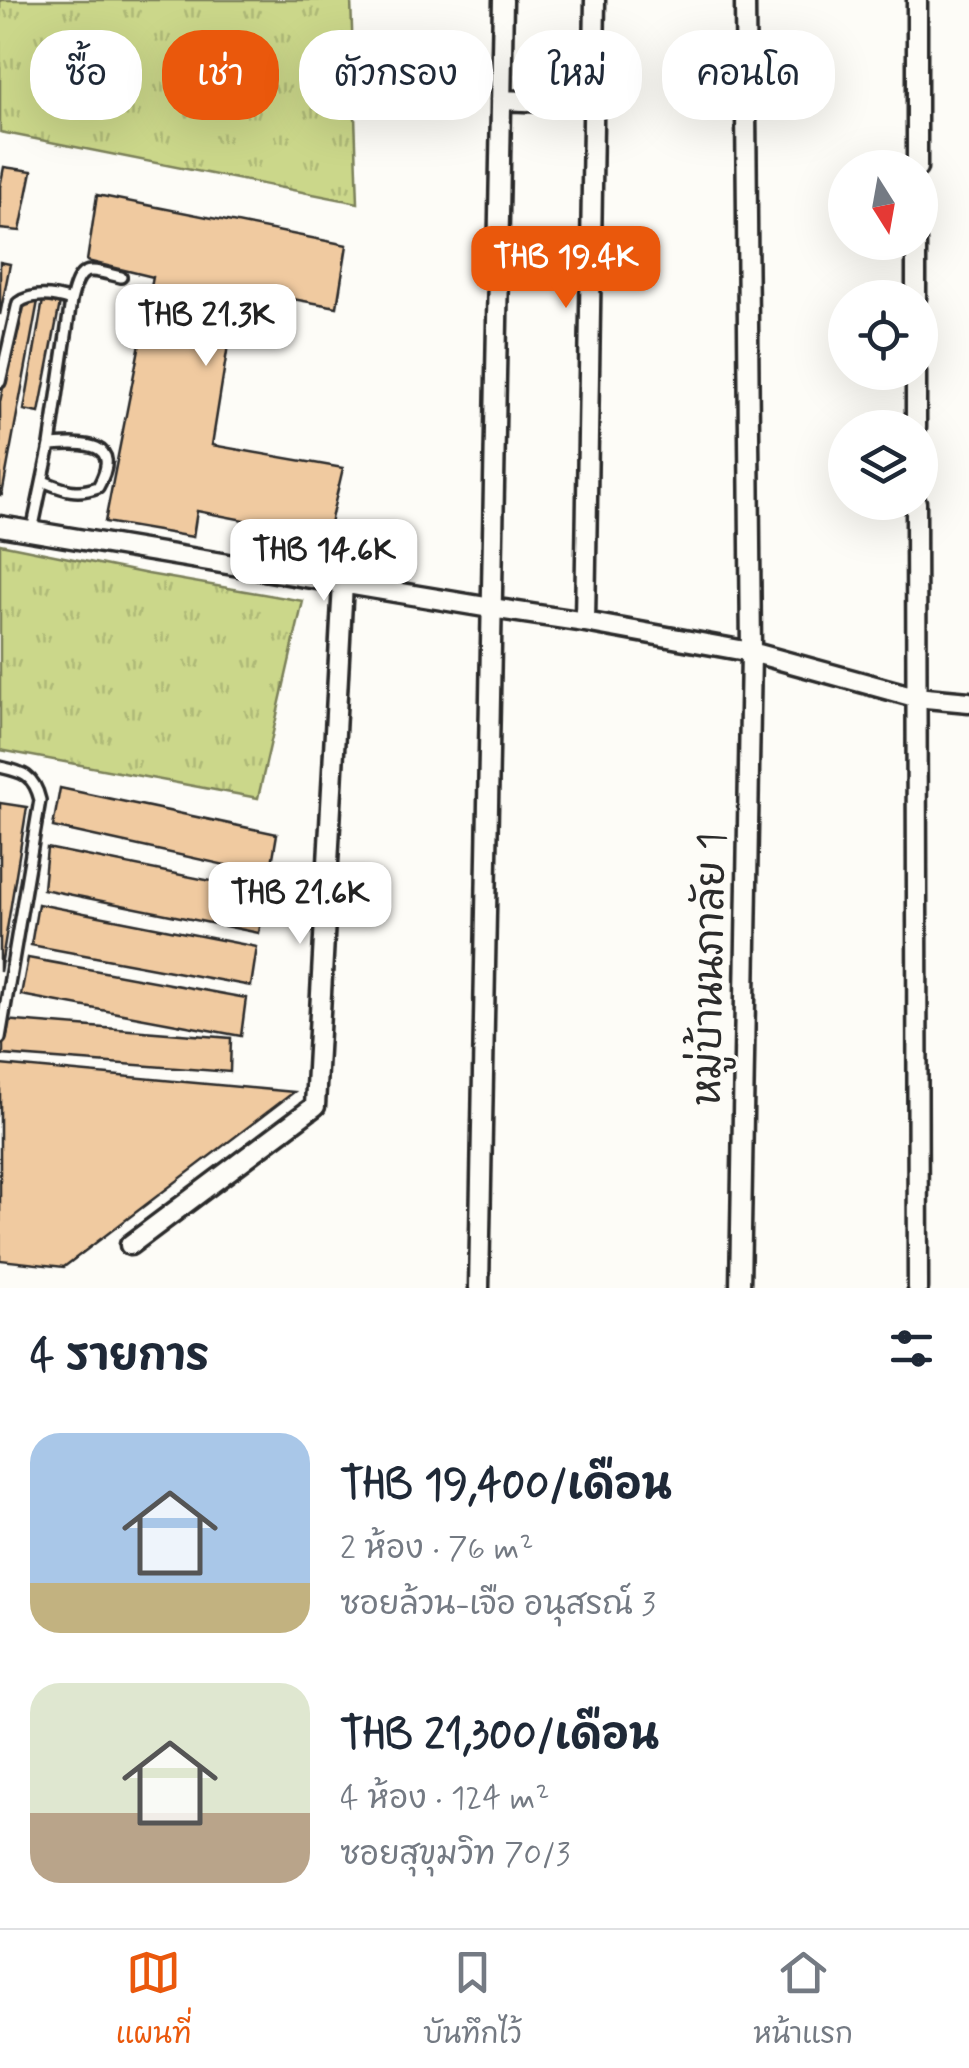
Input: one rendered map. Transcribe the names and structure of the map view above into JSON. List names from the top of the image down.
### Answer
{
  "streets": {
    "street": ["หมู่บ้านนภาลัย 1"]
  },
  "north": "bottom",
  "page": {
    "chip": [
      "ซื้อ",
      "เช่า",
      "ตัวกรอง",
      "ใหม่",
      "คอนโด"
    ],
    "price": [
      "THB 19.4K",
      "THB 21.3K",
      "THB 14.6K",
      "THB 21.6K"
    ],
    "heading": "4 รายการ",
    "list": [
      {
        "name": "THB 19,400/เดือน",
        "note": "2 ห้อง · 76 m² · ซอยล้วน-เจือ อนุสรณ์ 3"
      },
      {
        "name": "THB 21,300/เดือน",
        "note": "4 ห้อง · 124 m² · ซอยสุขุมวิท 70/3"
      }
    ],
    "tabs": ["แผนที่", "บันทึกไว้", "หน้าแรก"]
  }
}
